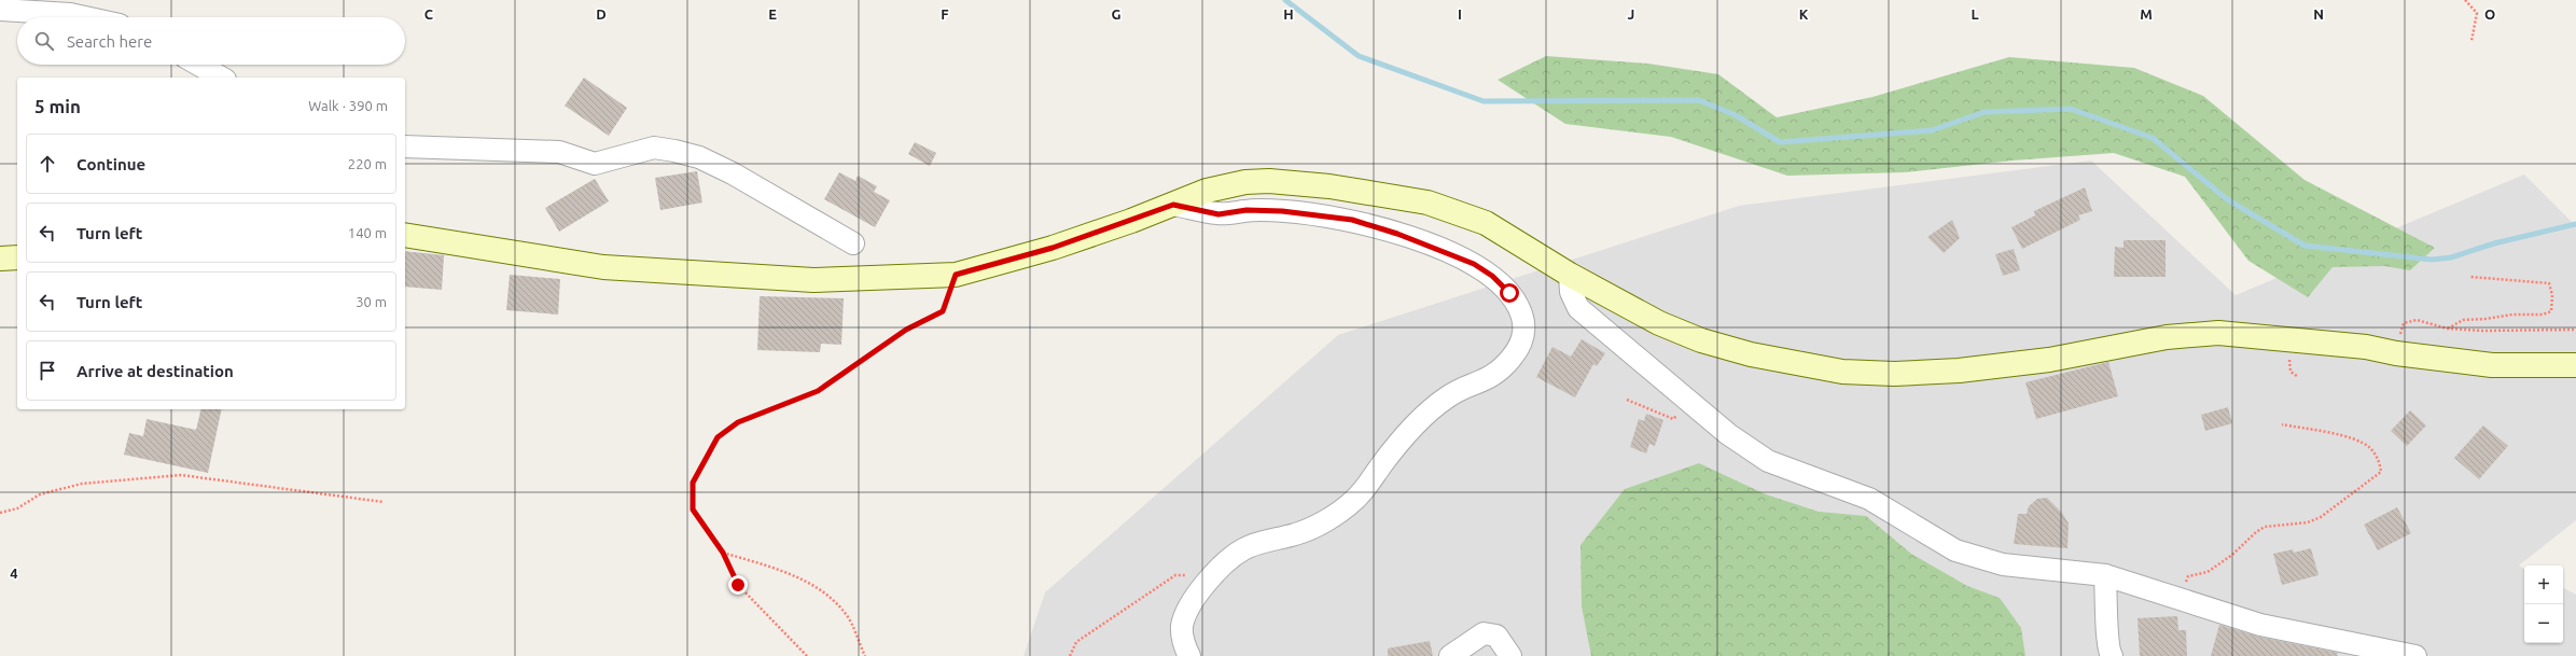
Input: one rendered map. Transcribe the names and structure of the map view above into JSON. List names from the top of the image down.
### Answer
{
  "page": {
    "search": "Search here",
    "heading": ["5 min", "Walk · 390 m"],
    "list": [
      ["Continue", "220 m"],
      ["Turn left", "140 m"],
      ["Turn left", "30 m"],
      "Arrive at destination"
    ],
    "map_buttons": ["+", "−"]
  },
  "grid": {
    "columns": [
      "C",
      "D",
      "E",
      "F",
      "G",
      "H",
      "I",
      "J",
      "K",
      "L",
      "M",
      "N",
      "O"
    ],
    "rows": ["4"]
  }
}
